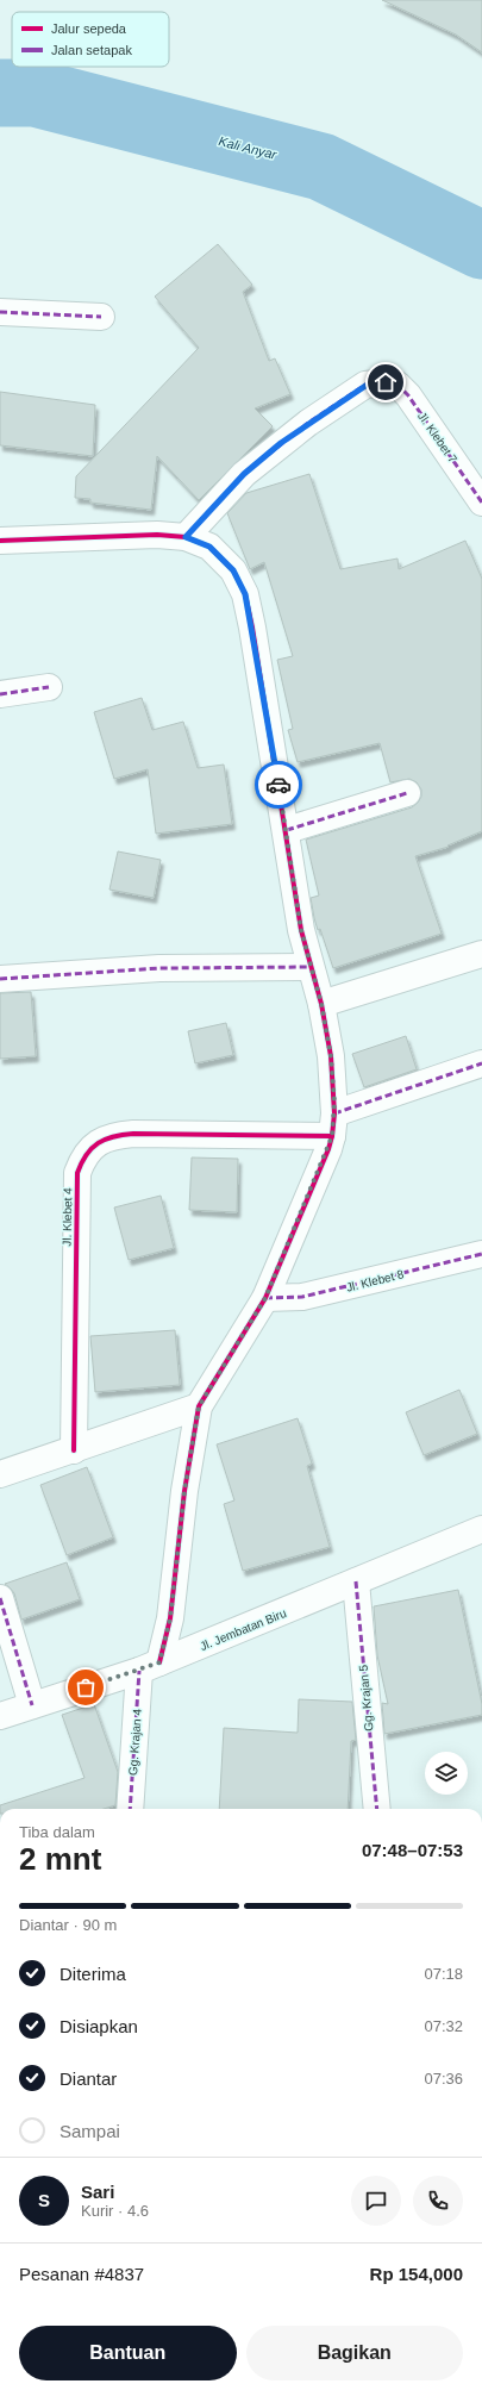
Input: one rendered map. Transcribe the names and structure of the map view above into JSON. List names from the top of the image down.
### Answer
{
  "streets": {
    "street": [
      "Jl. Klebet 7",
      "Jl. Klebet 4",
      "Jl. Klebet 8",
      "Jl. Jembatan Biru",
      "Gg. Krajan 5",
      "Gg. Krajan 4"
    ]
  },
  "crossings": [
    ["Jl. Jembatan Biru", "Gg. Krajan 5"],
    ["Jl. Jembatan Biru", "Gg. Krajan 4"]
  ],
  "water": ["Kali Anyar"],
  "legend": ["Jalur sepeda", "Jalan setapak"],
  "page": {
    "heading": ["2 mnt", "Tiba dalam", "07:48–07:53"],
    "panel": [
      "Sari",
      "Kurir · 4.6",
      "Pesanan #4837",
      "Rp 154,000"
    ],
    "bar": "Diantar · 90 m",
    "list": [
      ["Diterima", "07:18"],
      ["Disiapkan", "07:32"],
      ["Diantar", "07:36"],
      "Sampai"
    ],
    "round": "S",
    "buttons": ["Bantuan", "Bagikan"]
  }
}
